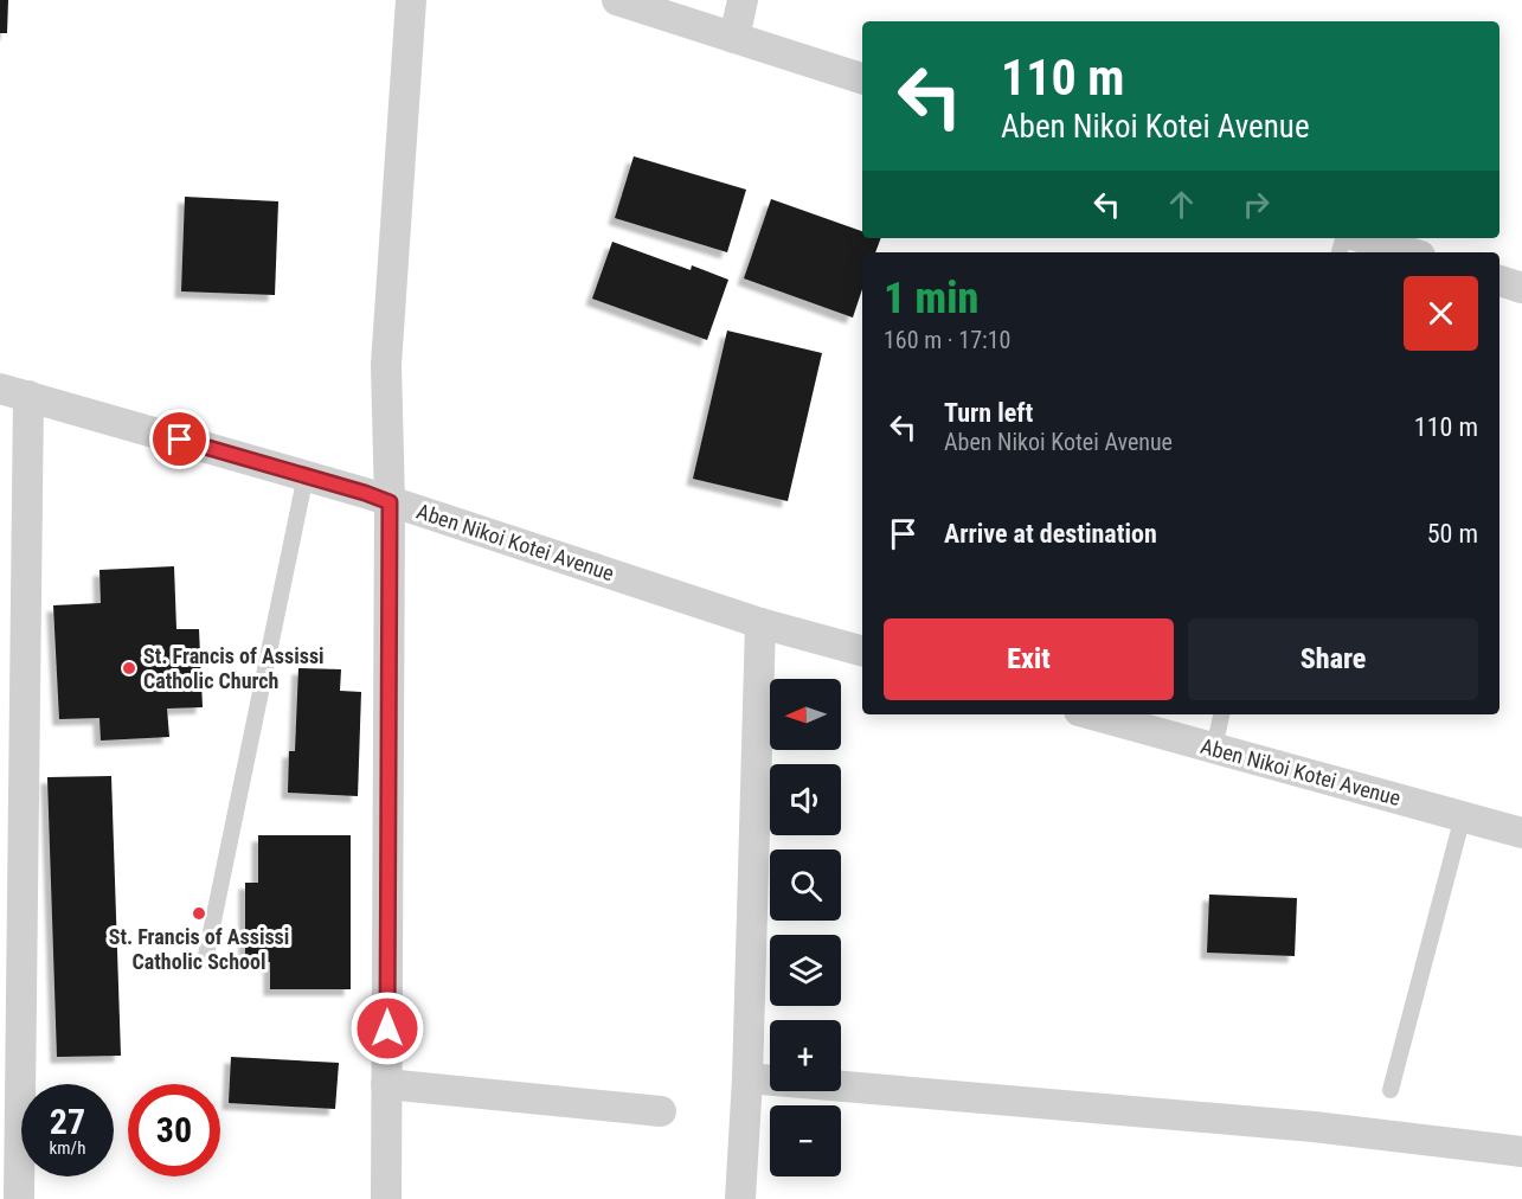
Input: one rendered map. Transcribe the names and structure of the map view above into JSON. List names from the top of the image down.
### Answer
{
  "streets": {
    "street": ["Aben Nikoi Kotei Avenue"]
  },
  "places": ["St. Francis of Assissi Catholic Church", "St. Francis of Assissi Catholic School"],
  "north": "left",
  "page": {
    "turn": ["110 m", "Aben Nikoi Kotei Avenue"],
    "heading": ["1 min", "160 m · 17:10"],
    "list": [
      {
        "name": "Turn left",
        "note": "Aben Nikoi Kotei Avenue",
        "value": "110 m"
      },
      {
        "name": "Arrive at destination",
        "value": "50 m"
      }
    ],
    "buttons": ["Exit", "Share"],
    "map_buttons": ["+", "−"],
    "speed": "27 km/h",
    "limit": "30"
  }
}
